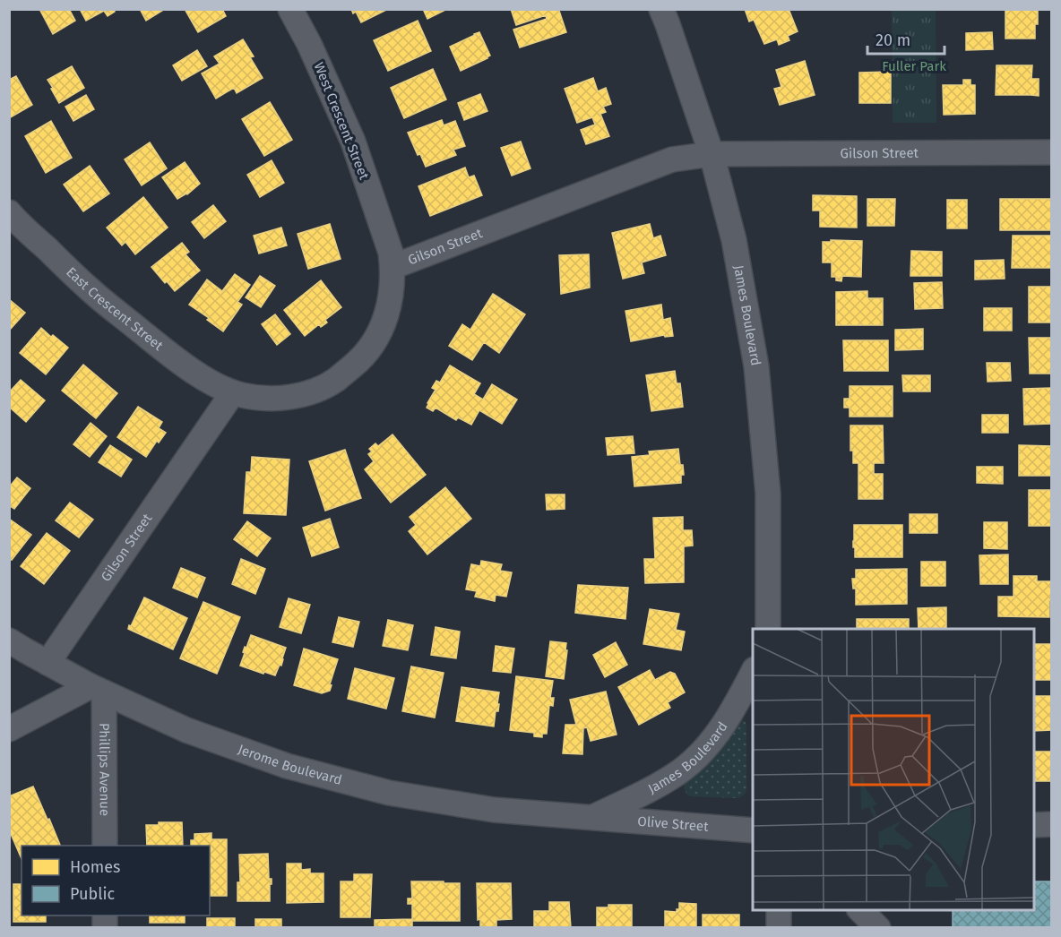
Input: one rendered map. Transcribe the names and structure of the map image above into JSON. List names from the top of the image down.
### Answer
{
  "streets": {
    "street": [
      "West Crescent Street",
      "Gilson Street",
      "East Crescent Street",
      "James Boulevard",
      "Jerome Boulevard",
      "Phillips Avenue",
      "Olive Street"
    ]
  },
  "crossings": [
    ["West Crescent Street", "Gilson Street"],
    ["Gilson Street", "East Crescent Street"],
    ["Gilson Street", "James Boulevard"],
    ["Gilson Street", "Jerome Boulevard"],
    ["James Boulevard", "Jerome Boulevard"],
    ["James Boulevard", "Olive Street"],
    ["Jerome Boulevard", "Phillips Avenue"],
    ["Jerome Boulevard", "Olive Street"]
  ],
  "parks": ["Fuller Park"],
  "legend": ["Homes", "Public"],
  "scale_bar": "20 m"
}
